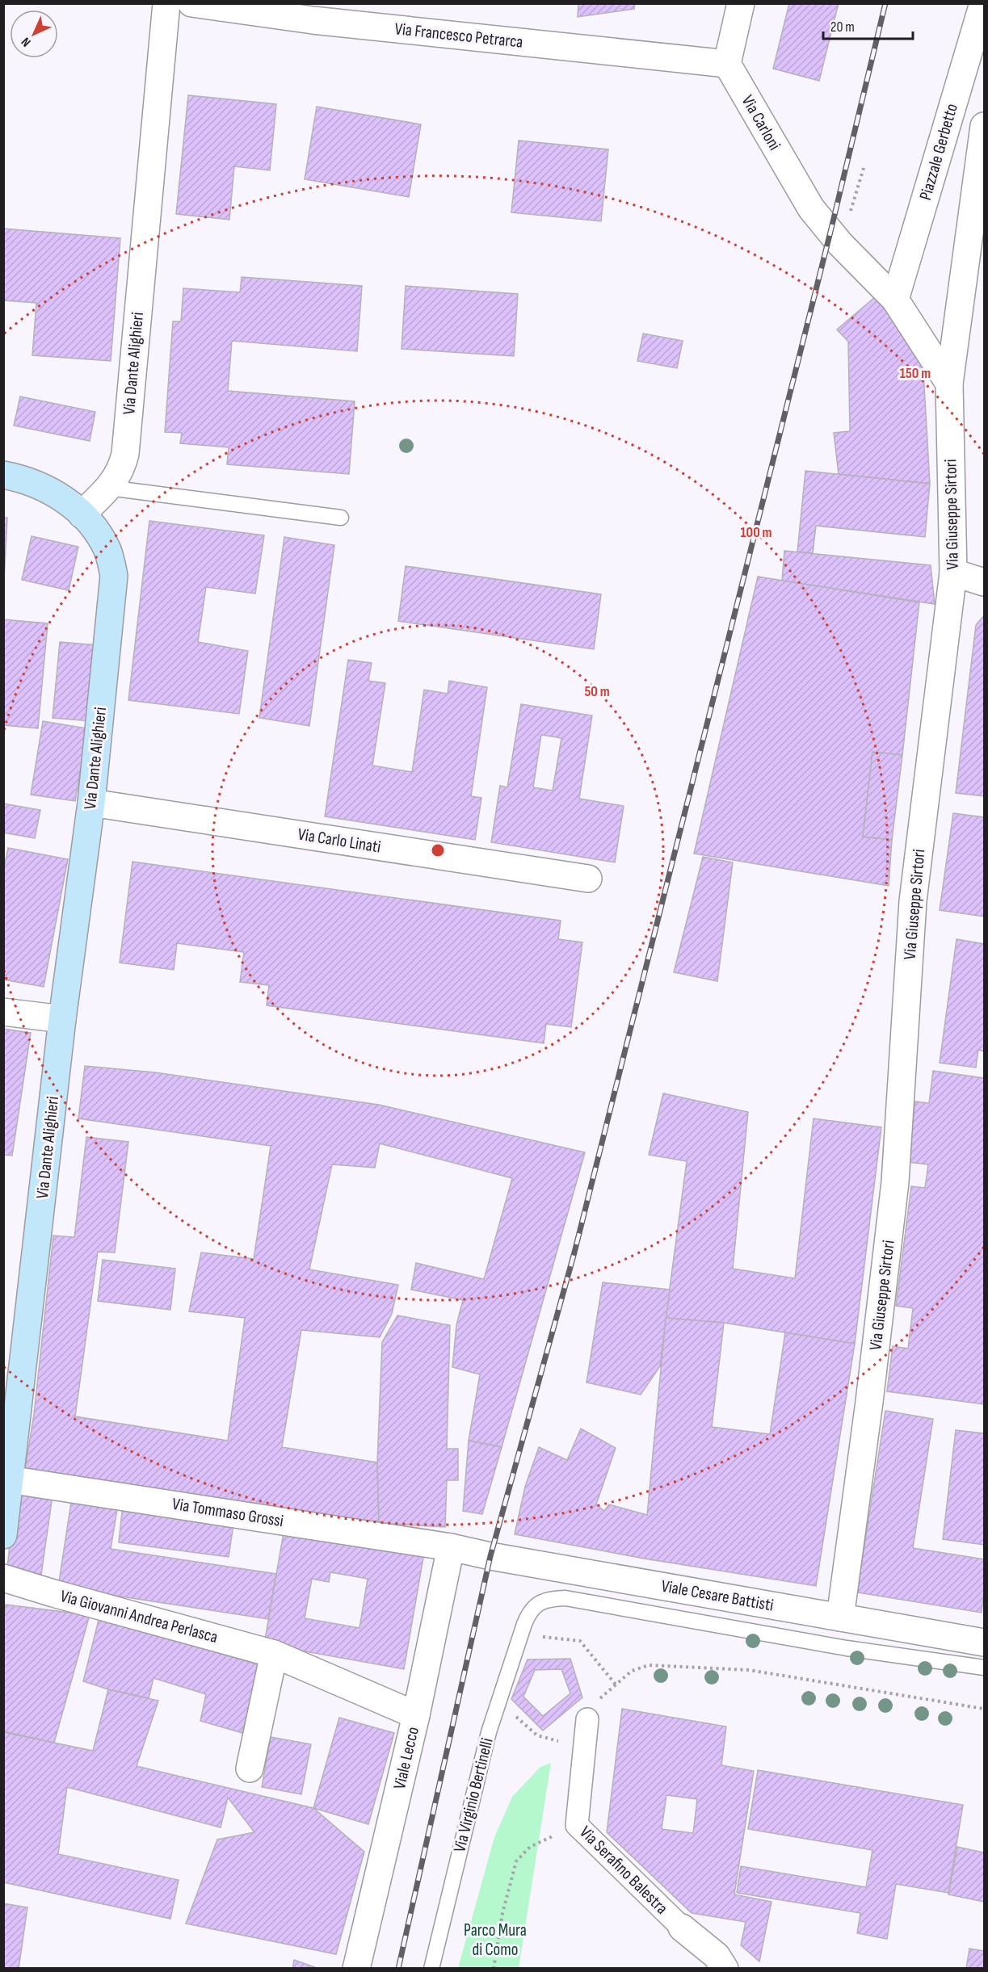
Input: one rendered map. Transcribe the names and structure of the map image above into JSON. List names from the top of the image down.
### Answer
{
  "streets": {
    "main road": ["Via Dante Alighieri"],
    "street": [
      "Via Francesco Petrarca",
      "Via Carloni",
      "Piazzale Gerbetto",
      "Via Giuseppe Sirtori",
      "Via Carlo Linati",
      "Via Tommaso Grossi",
      "Viale Cesare Battisti",
      "Via Giovanni Andrea Perlasca",
      "Viale Lecco",
      "Via Serafino Balestra"
    ],
    "lane": ["Via Virginio Bertinelli"]
  },
  "crossings": [
    ["Via Francesco Petrarca", "Via Carloni"],
    ["Via Dante Alighieri", "Via Carlo Linati"],
    ["Via Dante Alighieri", "Via Tommaso Grossi"],
    ["Via Giuseppe Sirtori", "Viale Cesare Battisti"],
    ["Via Tommaso Grossi", "Viale Cesare Battisti"],
    ["Via Tommaso Grossi", "Viale Lecco"],
    ["Viale Cesare Battisti", "Viale Lecco"],
    ["Viale Cesare Battisti", "Via Virginio Bertinelli"],
    ["Via Giovanni Andrea Perlasca", "Viale Lecco"]
  ],
  "parks": ["Parco Mura di Como"],
  "scale_bar": "20 m",
  "north": "bottom left",
  "rings": ["150 m", "100 m", "50 m"]
}
